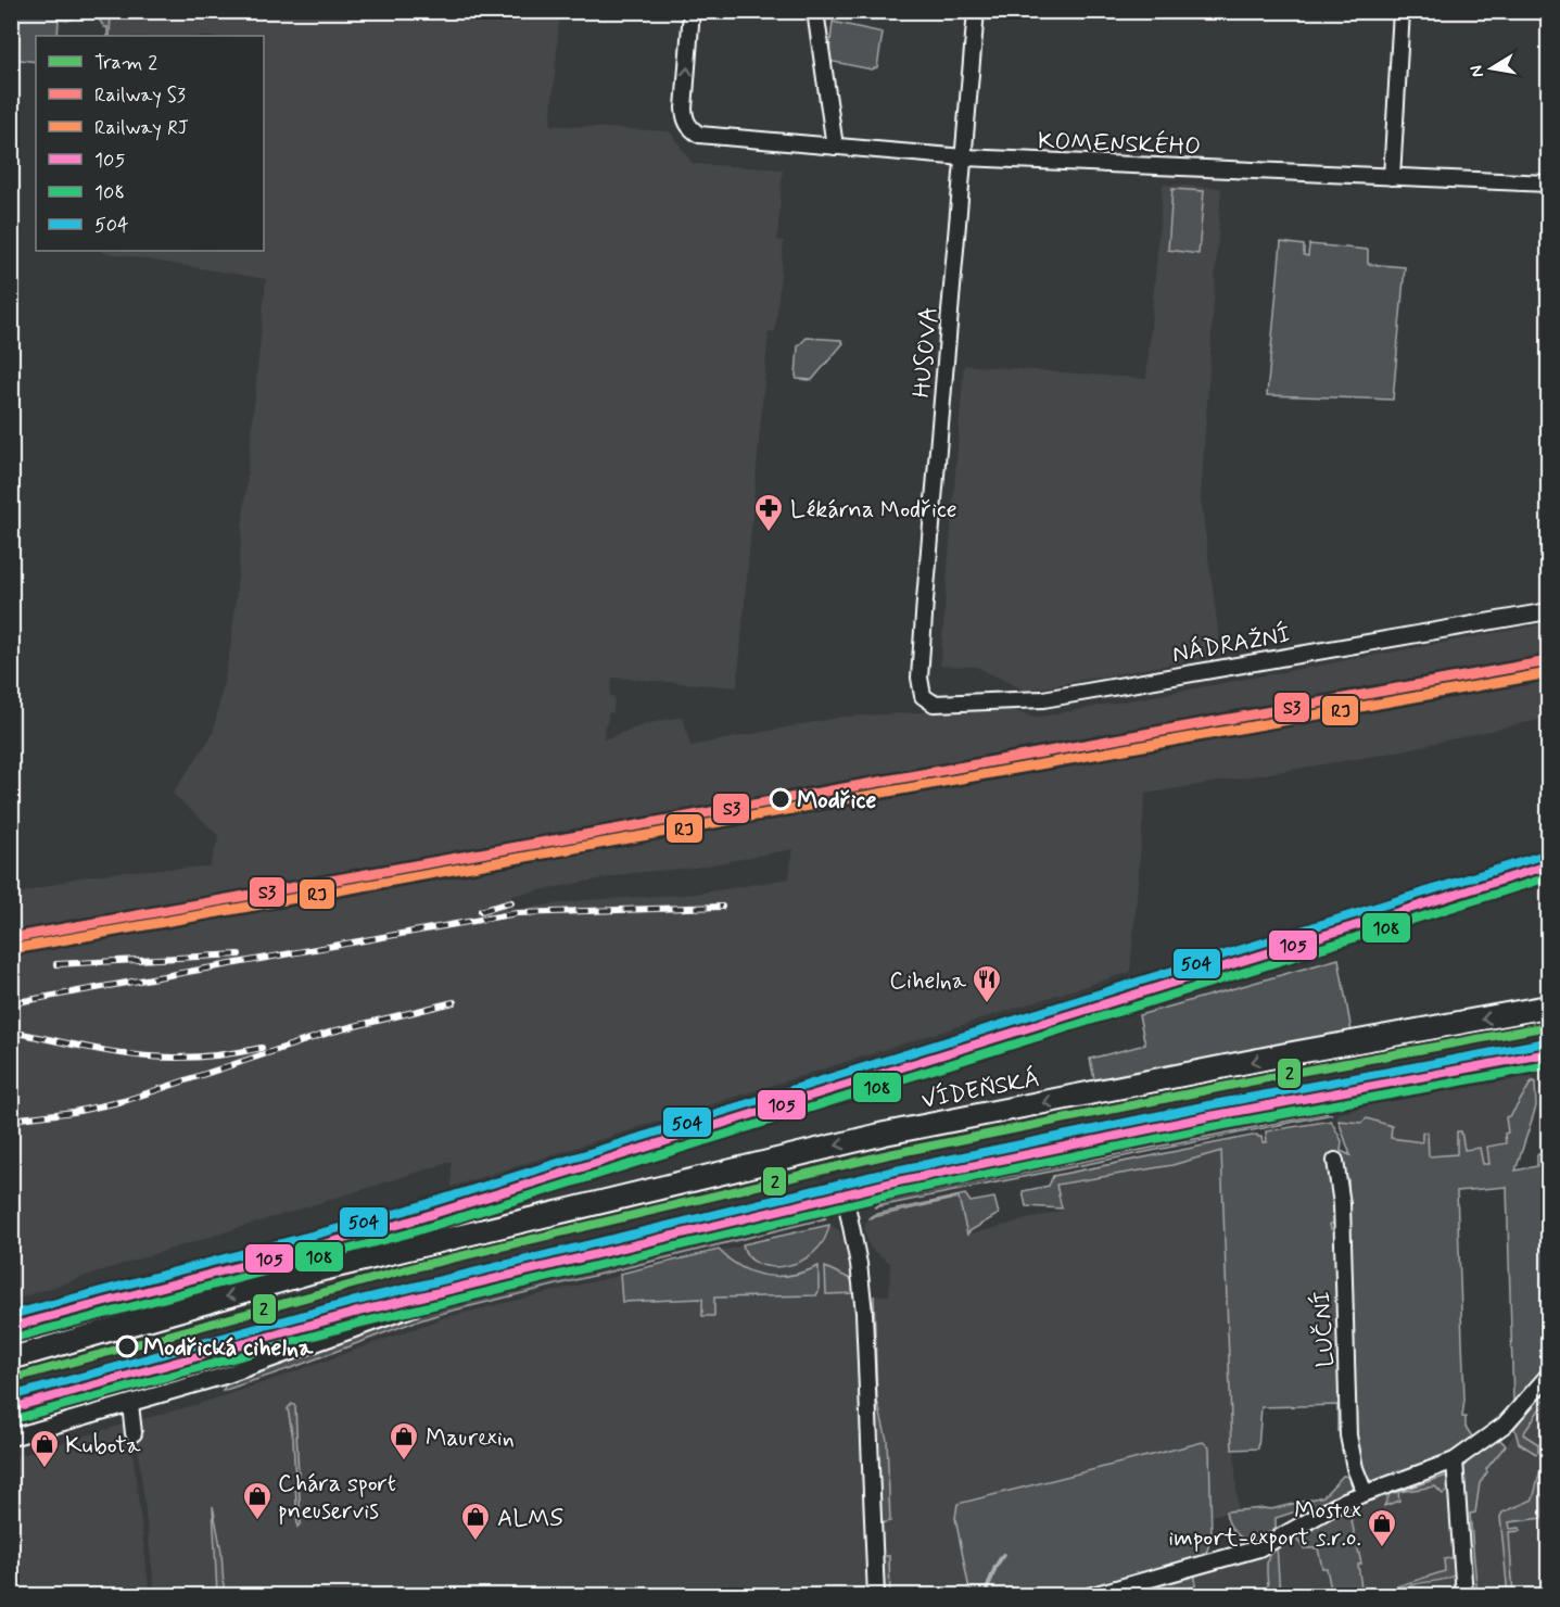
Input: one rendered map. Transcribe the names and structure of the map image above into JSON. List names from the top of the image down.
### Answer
{
  "streets": {
    "highway": ["VÍDEŇSKÁ"],
    "street": [
      "KOMENSKÉHO",
      "HUSOVA",
      "NÁDRAŽNÍ",
      "LUČNÍ"
    ]
  },
  "crossings": [
    ["KOMENSKÉHO", "HUSOVA"],
    ["HUSOVA", "NÁDRAŽNÍ"]
  ],
  "places": {
    "pharmacy": ["Lékárna Modřice"],
    "other": ["Modřice", "Modřická cihelna"],
    "restaurant": ["Cihelna"],
    "shop": [
      "Maurexin",
      "Kubota",
      "Chára sport pneuservis",
      "ALMS",
      "Mostex import-export s.r.o."
    ]
  },
  "lines": [
    "rail line S3",
    "rail line RJ",
    "transit line 504",
    "transit line 105",
    "transit line 108",
    "tram line 2"
  ],
  "legend": [
    "Tram 2",
    "Railway S3",
    "Railway RJ",
    "105",
    "108",
    "504"
  ],
  "north": "left"
}
